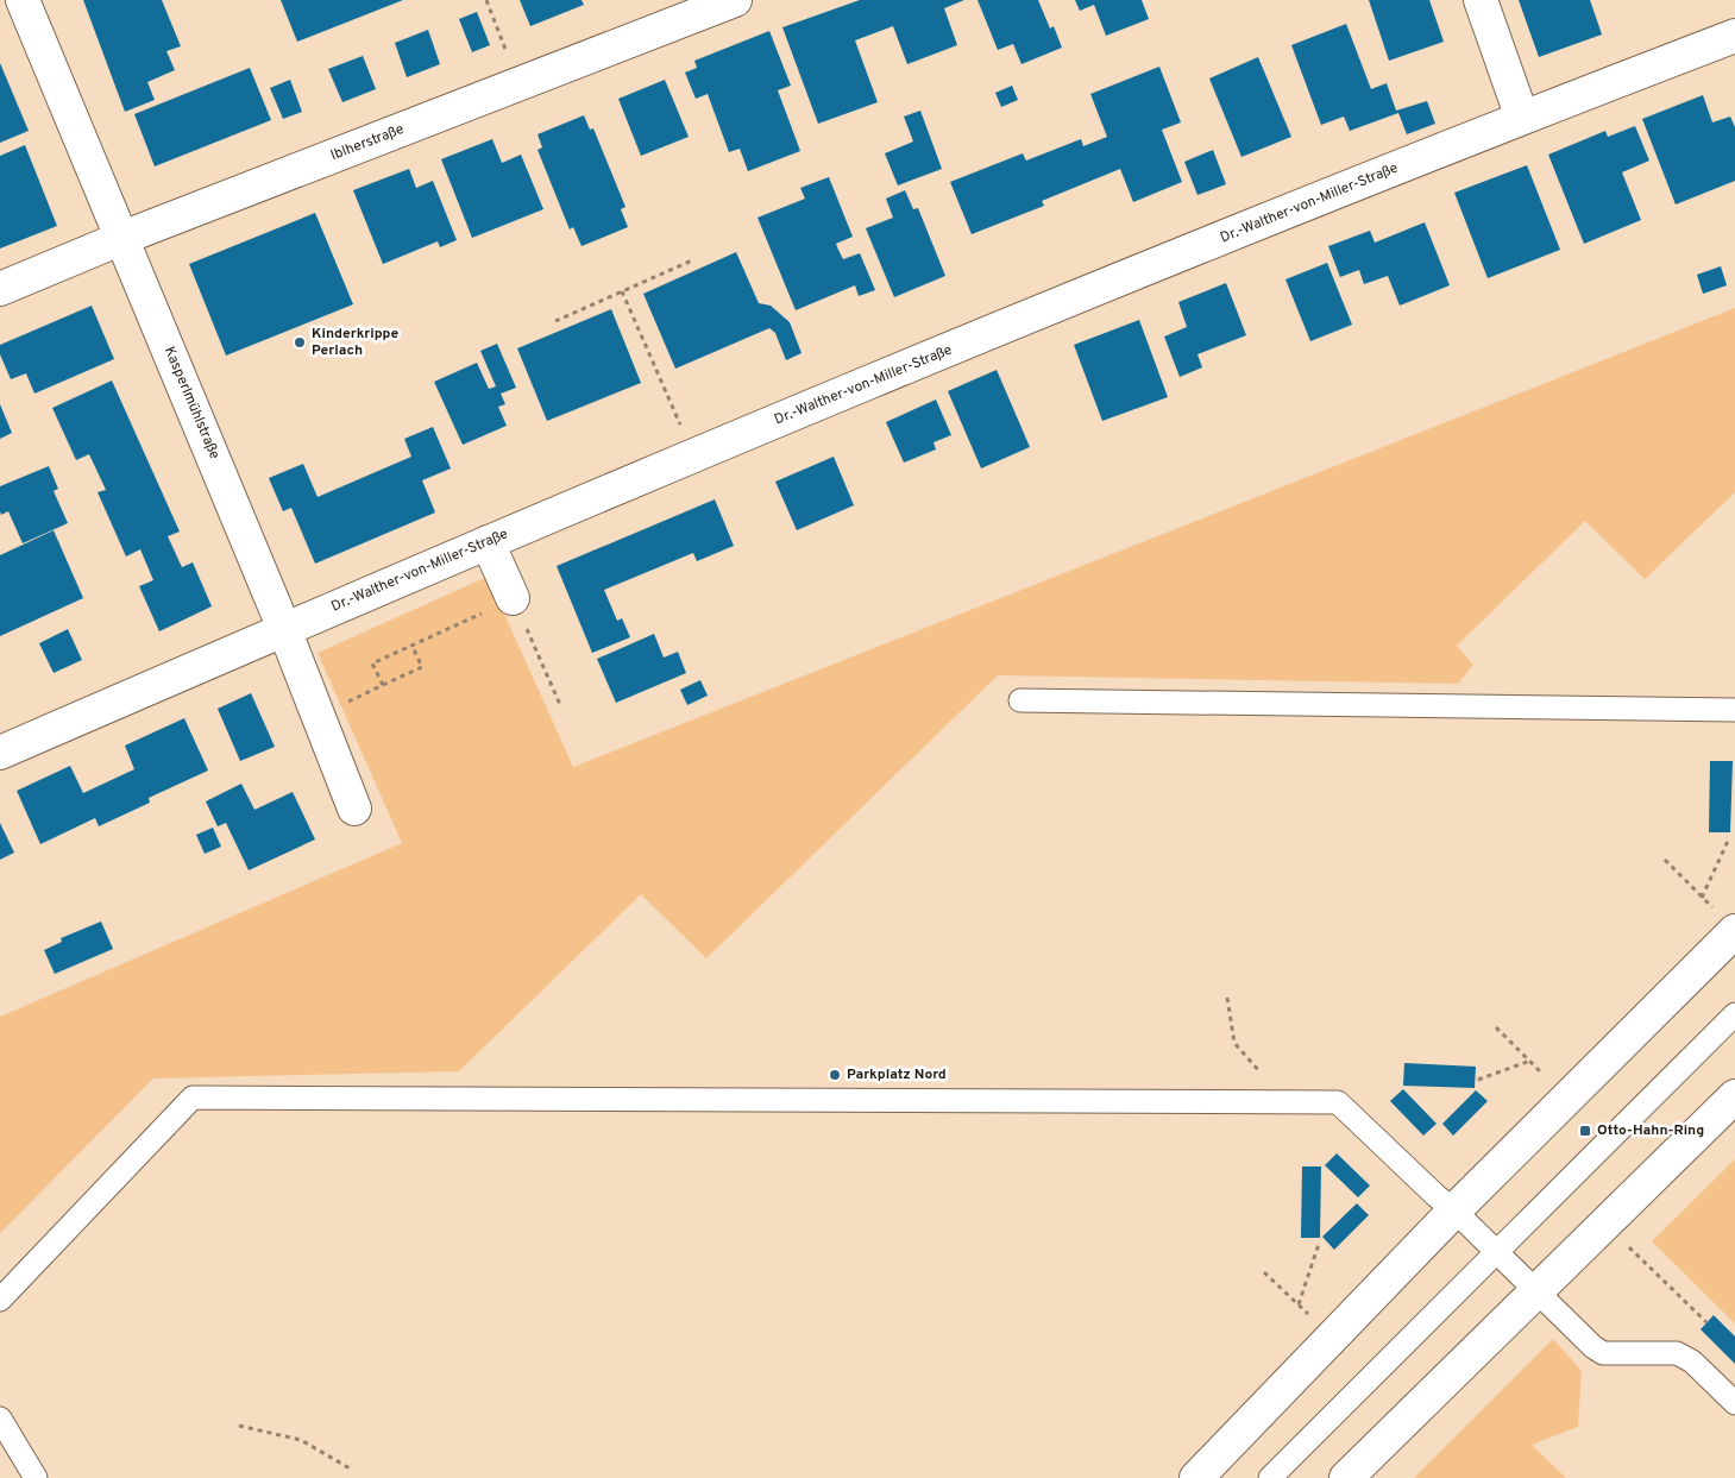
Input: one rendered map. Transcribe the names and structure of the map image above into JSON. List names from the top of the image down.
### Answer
{
  "streets": {
    "street": ["Iblherstraße", "Dr.-Walther-von-Miller-Straße", "Kasperlmühlstraße"]
  },
  "crossings": [
    ["Iblherstraße", "Kasperlmühlstraße"],
    ["Dr.-Walther-von-Miller-Straße", "Kasperlmühlstraße"]
  ],
  "places": {
    "other": ["Kinderkrippe Perlach", "Parkplatz Nord"],
    "transit": ["Otto-Hahn-Ring"]
  }
}
